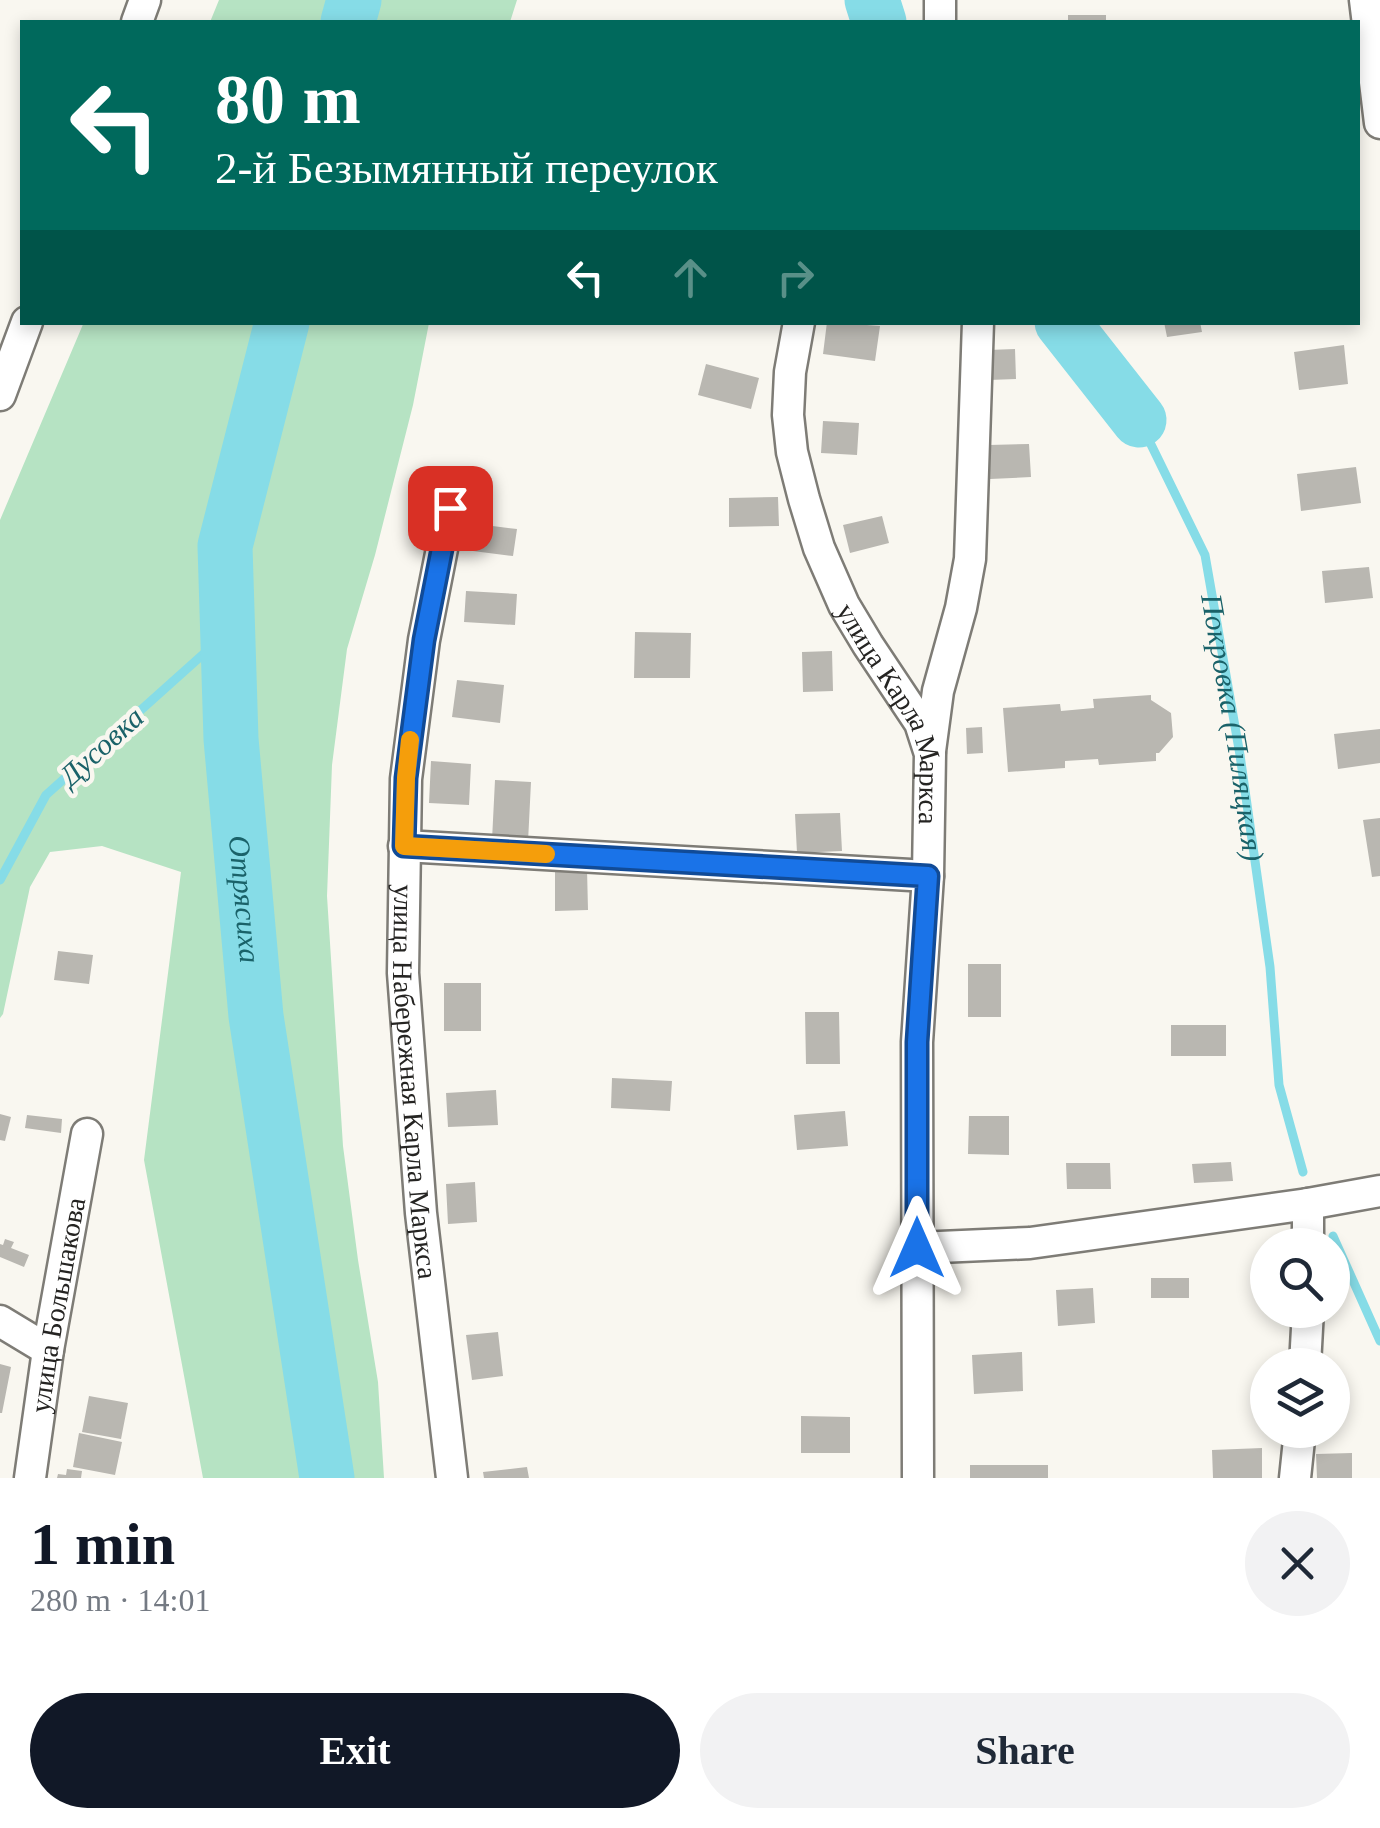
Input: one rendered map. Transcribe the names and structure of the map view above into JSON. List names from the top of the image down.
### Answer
{
  "streets": {
    "street": ["улица Карла Маркса", "улица Набережная Карла Маркса", "улица Большакова"]
  },
  "water": ["Покровка (Пиляцкая)", "Дусовка", "Отрясиха"],
  "page": {
    "turn": ["80 m", "2-й Безымянный переулок"],
    "heading": ["1 min", "280 m · 14:01"],
    "buttons": ["Exit", "Share"]
  }
}
